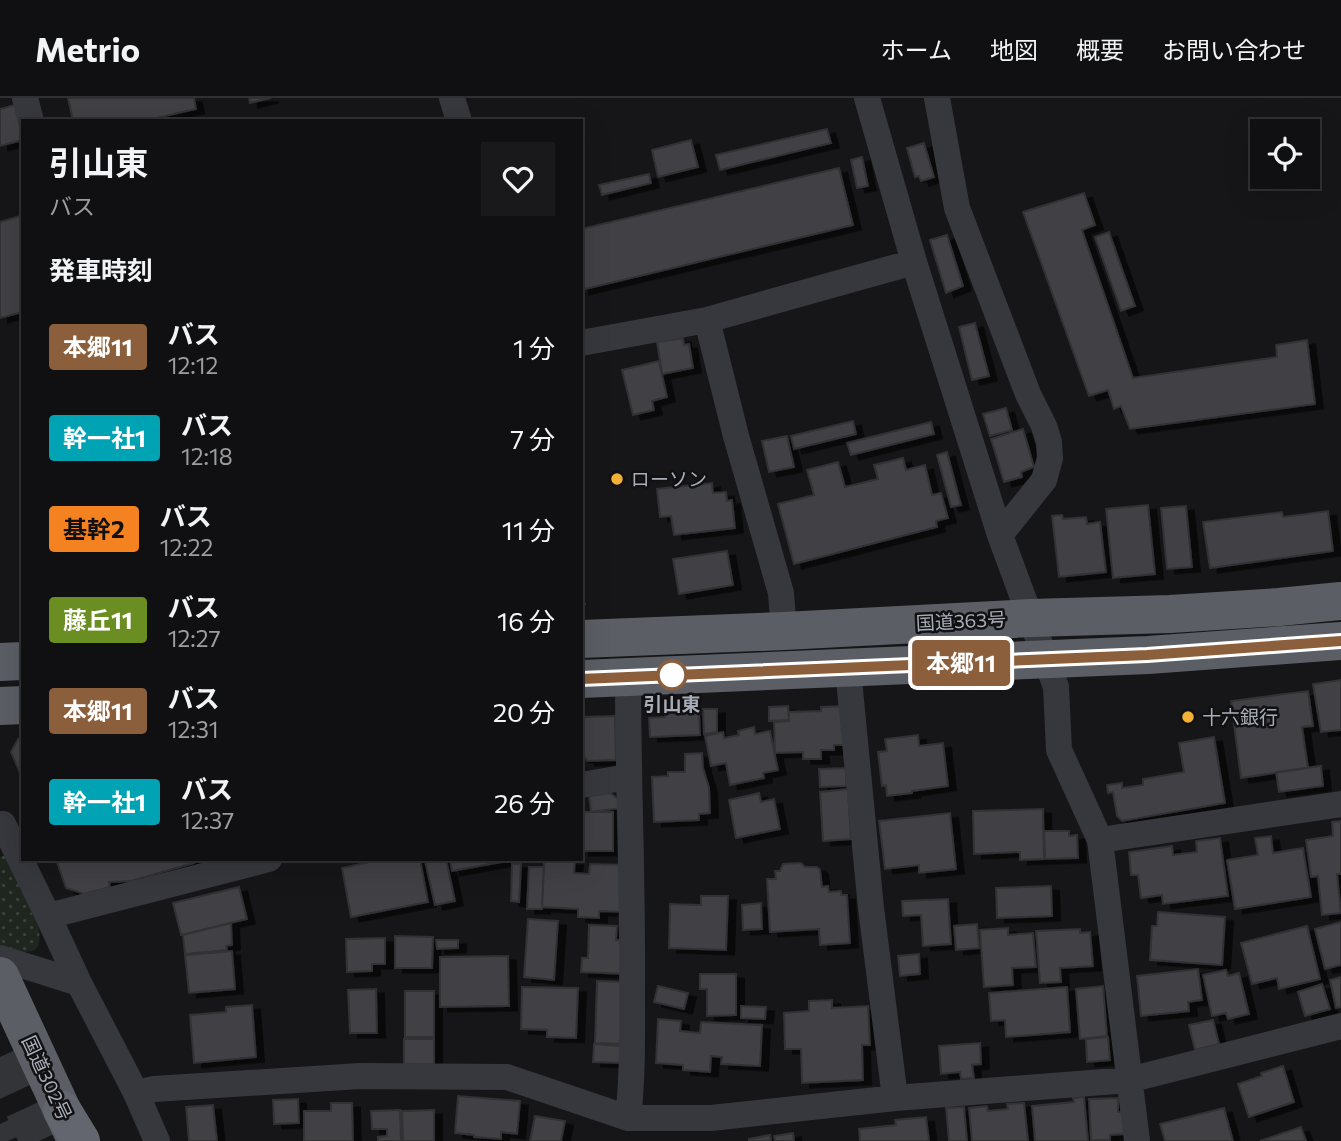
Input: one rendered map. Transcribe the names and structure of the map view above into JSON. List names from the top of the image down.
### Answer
{
  "streets": {
    "highway": ["国道363号", "国道302号"]
  },
  "places": ["ローソン", "引山東", "十六銀行"],
  "lines": ["bus line 本郷11"],
  "page": {
    "header": "Metrio",
    "nav": [
      "ホーム",
      "地図",
      "概要",
      "お問い合わせ"
    ],
    "on_map": "本郷11",
    "heading": [
      ["引山東", "バス"],
      "発車時刻"
    ],
    "list": [
      {
        "mark": "本郷11",
        "name": "バス",
        "note": "12:12",
        "value": "1 分"
      },
      {
        "mark": "幹一社1",
        "name": "バス",
        "note": "12:18",
        "value": "7 分"
      },
      {
        "mark": "基幹2",
        "name": "バス",
        "note": "12:22",
        "value": "11 分"
      },
      {
        "mark": "藤丘11",
        "name": "バス",
        "note": "12:27",
        "value": "16 分"
      },
      {
        "mark": "本郷11",
        "name": "バス",
        "note": "12:31",
        "value": "20 分"
      },
      {
        "mark": "幹一社1",
        "name": "バス",
        "note": "12:37",
        "value": "26 分"
      }
    ]
  }
}
